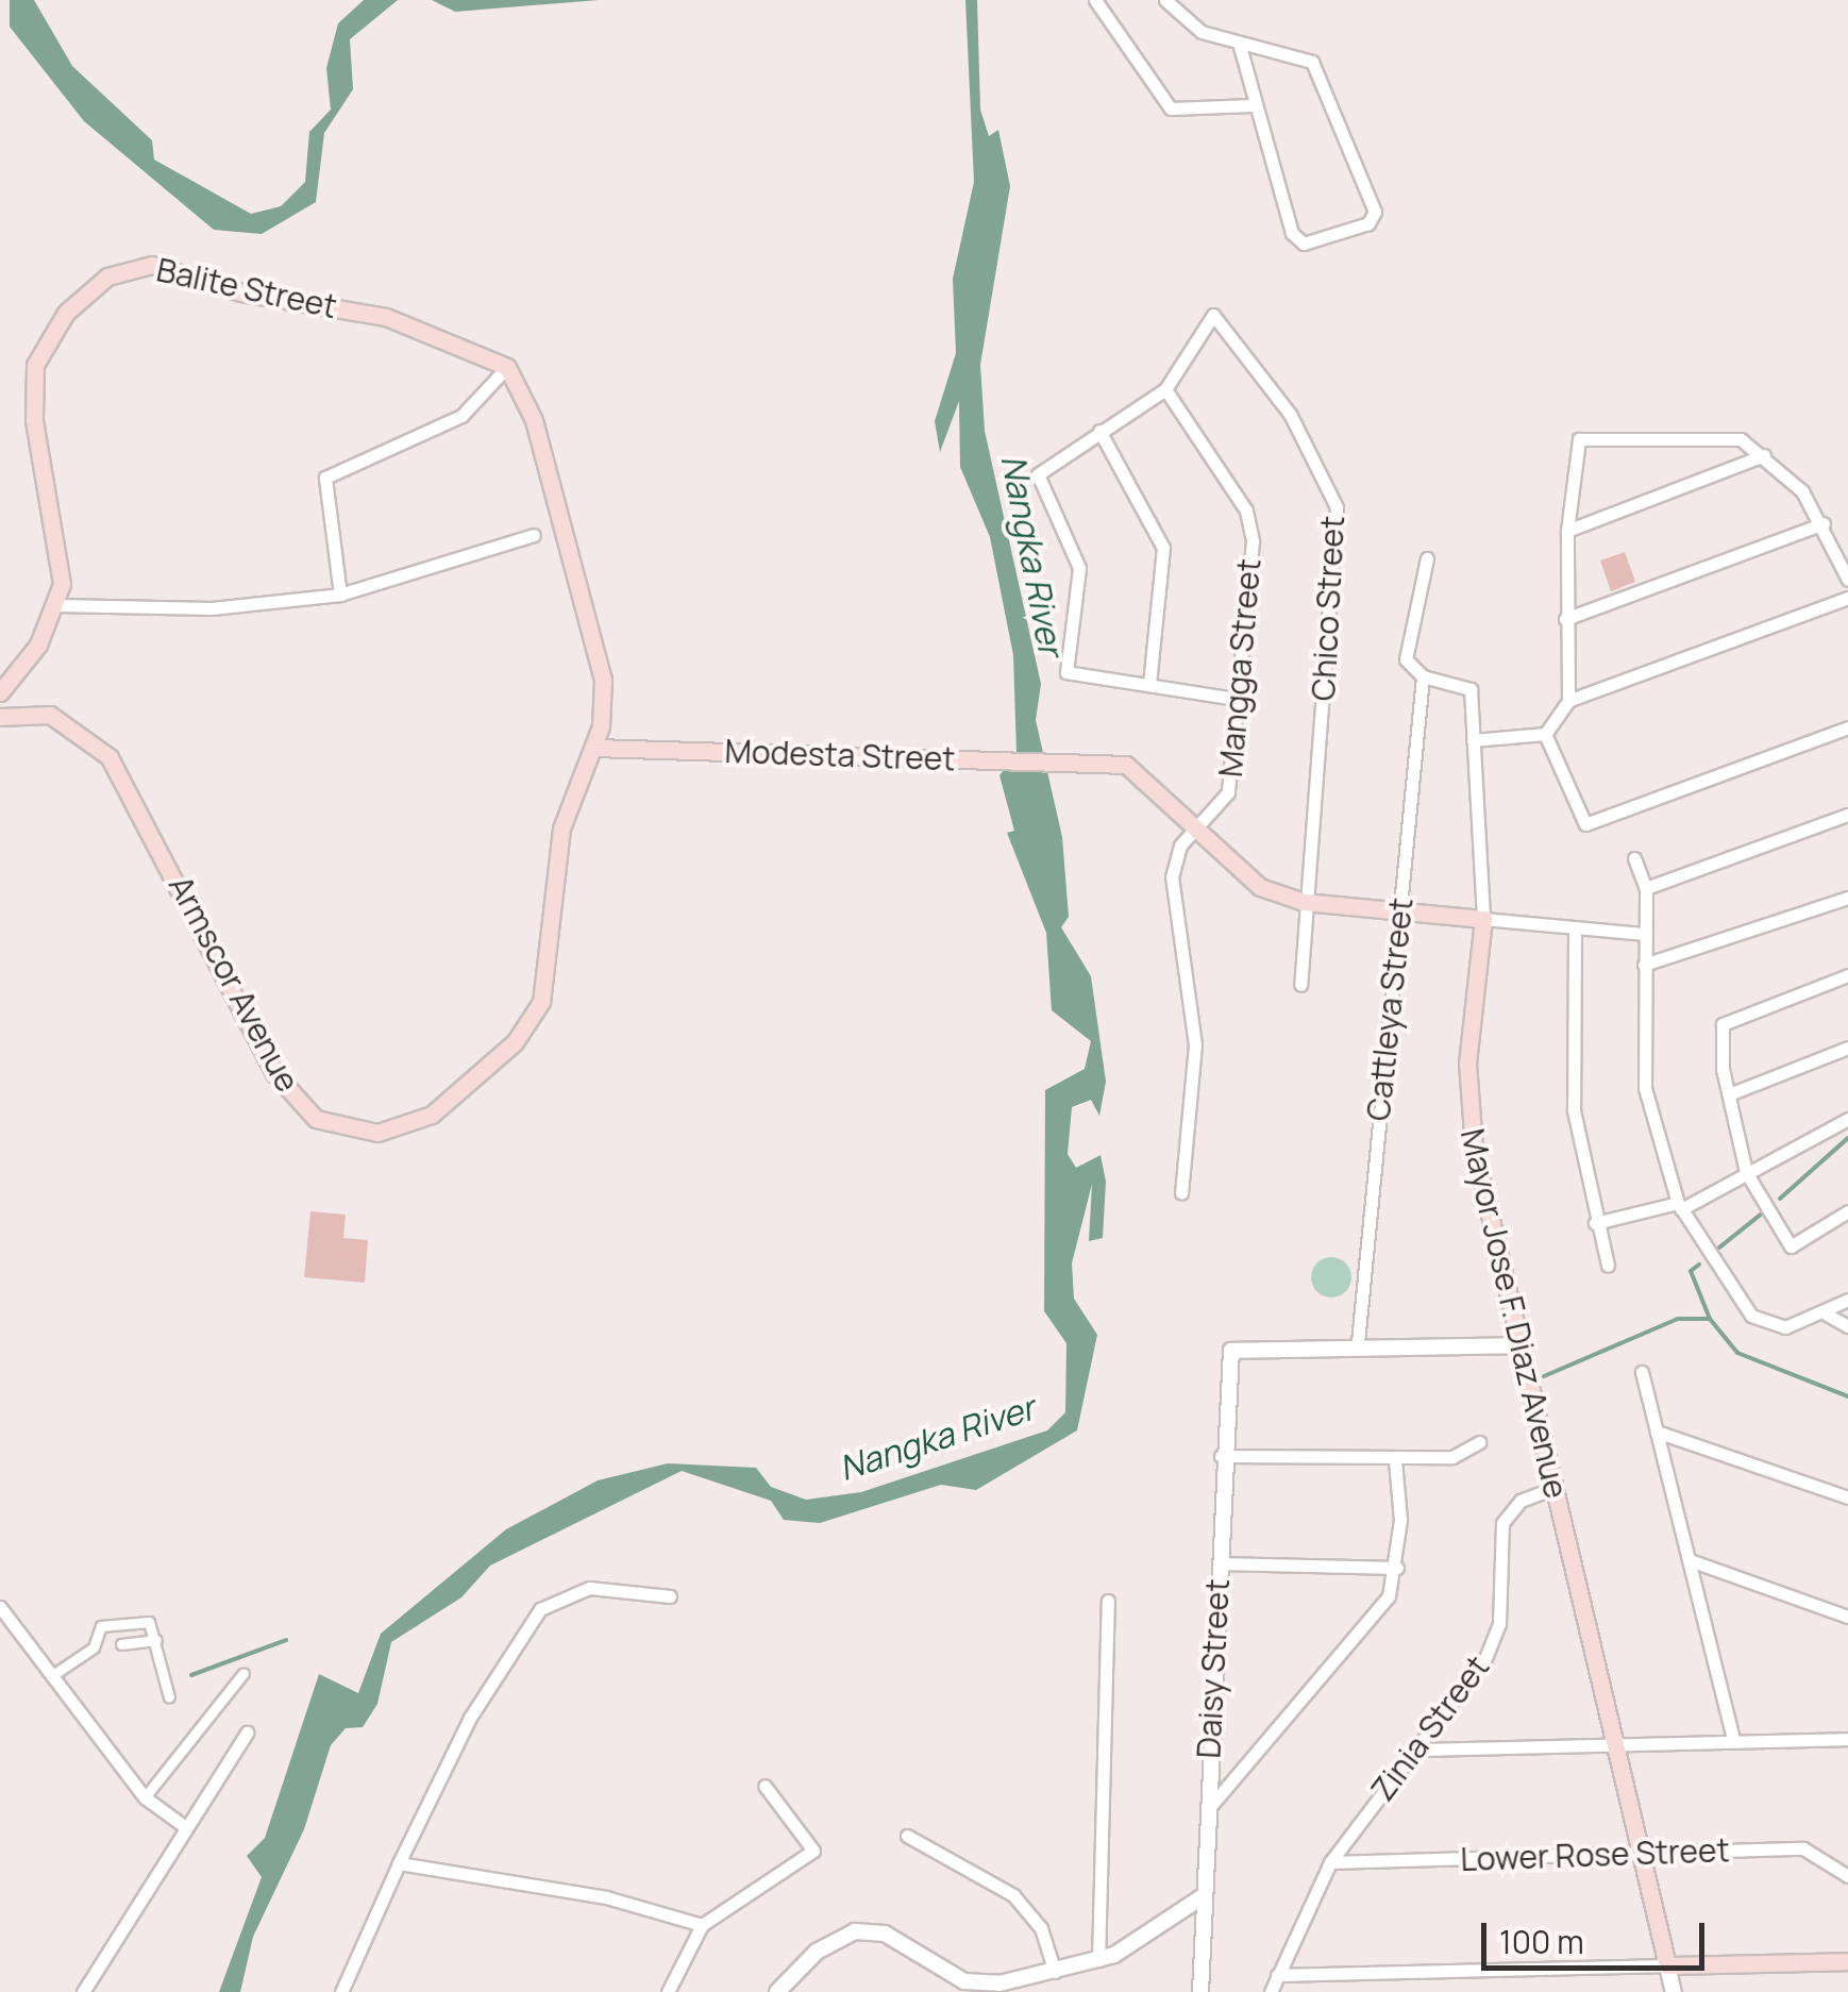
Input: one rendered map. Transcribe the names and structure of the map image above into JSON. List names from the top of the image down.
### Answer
{
  "streets": {
    "main road": [
      "Balite Street",
      "Modesta Street",
      "Armscor Avenue",
      "Mayor Jose F. Diaz Avenue"
    ],
    "street": [
      "Chico Street",
      "Mangga Street",
      "Cattleya Street",
      "Daisy Street",
      "Zinia Street",
      "Lower Rose Street"
    ]
  },
  "crossings": [
    ["Chico Street", "Mangga Street"],
    ["Mangga Street", "Modesta Street"],
    ["Modesta Street", "Armscor Avenue"],
    ["Cattleya Street", "Daisy Street"],
    ["Mayor Jose F. Diaz Avenue", "Zinia Street"],
    ["Mayor Jose F. Diaz Avenue", "Lower Rose Street"],
    ["Zinia Street", "Lower Rose Street"]
  ],
  "water": ["Nangka River"],
  "scale_bar": "100 m"
}
